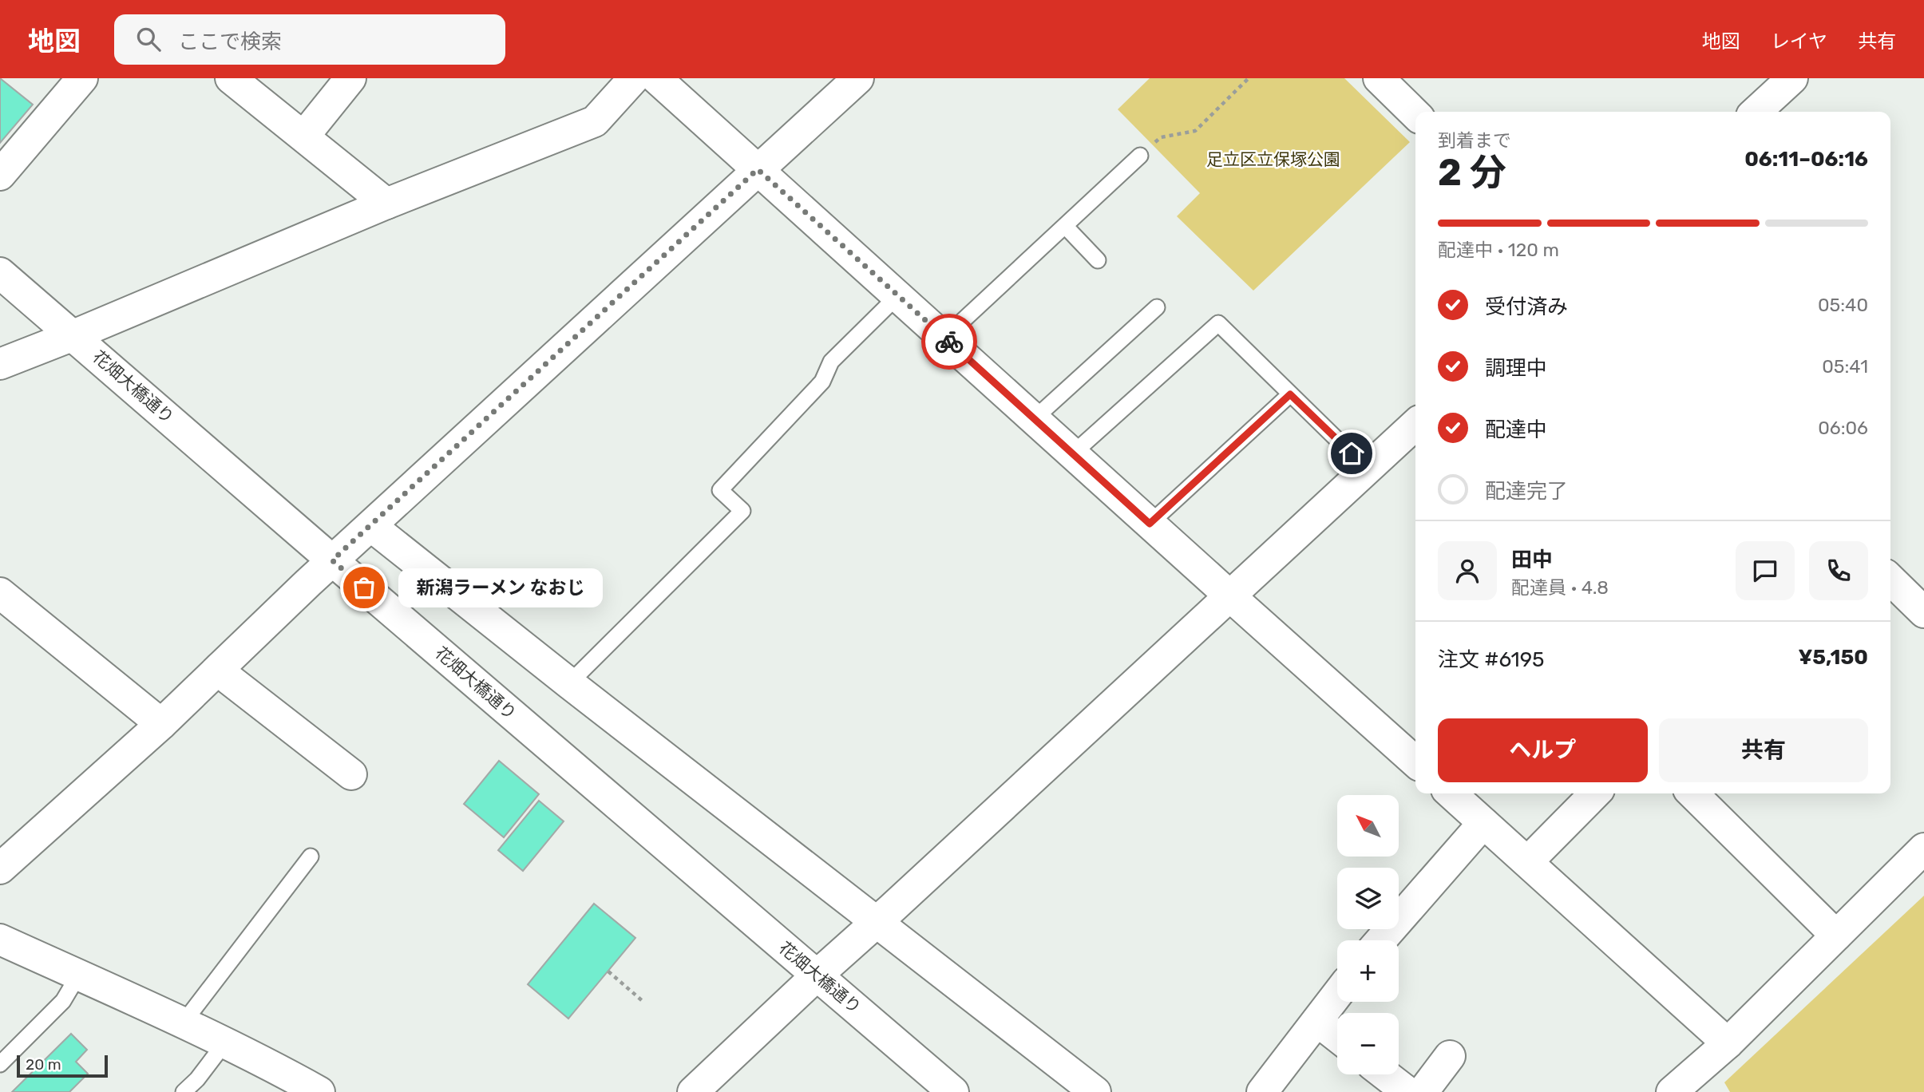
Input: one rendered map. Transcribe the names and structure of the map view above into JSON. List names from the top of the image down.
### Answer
{
  "streets": {
    "street": ["花畑大橋通り"]
  },
  "parks": ["足立区立保塚公園"],
  "places": ["新潟ラーメン なおじ"],
  "scale_bar": "20 m",
  "north": "top left",
  "page": {
    "header": "地図",
    "search": "ここで検索",
    "nav": ["地図", "レイヤ", "共有"],
    "heading": ["2 分", "到着まで", "06:11–06:16"],
    "panel": [
      "田中",
      "配達員 · 4.8",
      "注文 #6195",
      "¥5,150"
    ],
    "bar": "配達中 · 120 m",
    "list": [
      ["受付済み", "05:40"],
      ["調理中", "05:41"],
      ["配達中", "06:06"],
      "配達完了"
    ],
    "bubble": "新潟ラーメン なおじ",
    "buttons": ["ヘルプ", "共有"],
    "map_buttons": ["+", "−"],
    "scale": "20 m"
  }
}
